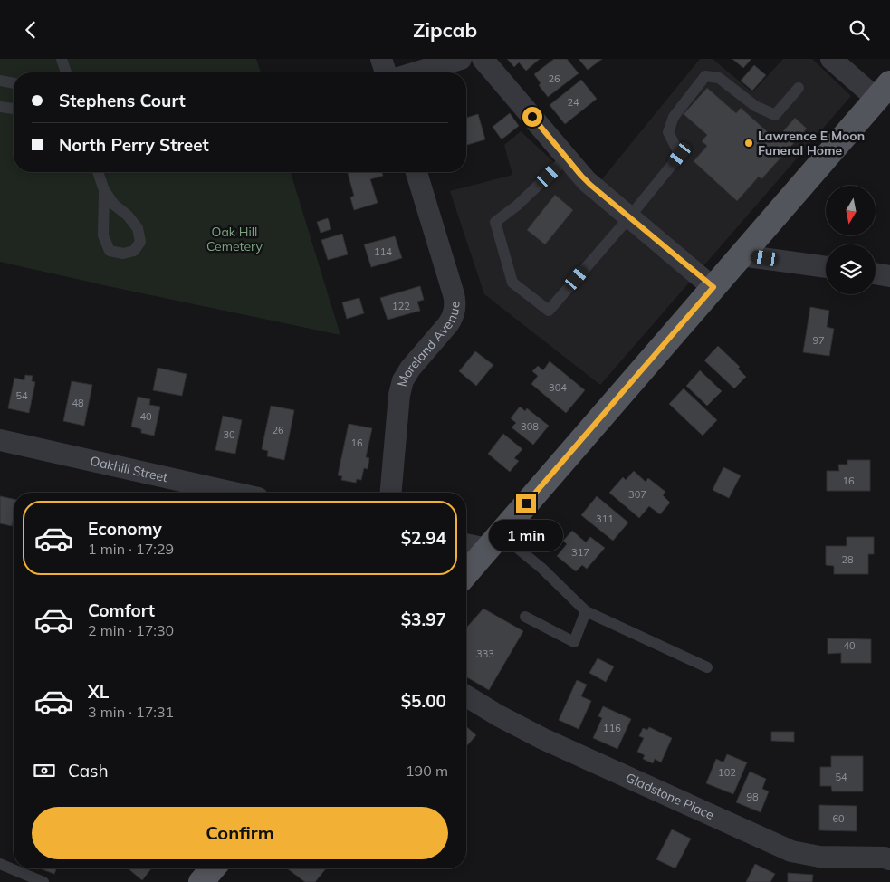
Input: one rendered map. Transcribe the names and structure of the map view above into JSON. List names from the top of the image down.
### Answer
{
  "streets": {
    "street": ["Moreland Avenue", "Oakhill Street", "Gladstone Place"]
  },
  "parks": ["Oak Hill Cemetery"],
  "places": ["Lawrence E Moon Funeral Home"],
  "house_numbers": [
    "26",
    "24",
    "114",
    "122",
    "97",
    "304",
    "54",
    "48",
    "40",
    "308",
    "26",
    "30",
    "16",
    "16",
    "307",
    "311",
    "317",
    "28",
    "40",
    "333",
    "116",
    "102",
    "54",
    "98",
    "60"
  ],
  "north": "bottom",
  "page": {
    "header": "Zipcab",
    "banner": ["Stephens Court", "North Perry Street"],
    "list": [
      {
        "name": "Economy",
        "note": "1 min · 17:29",
        "value": "$2.94"
      },
      {
        "name": "Comfort",
        "note": "2 min · 17:30",
        "value": "$3.97"
      },
      {
        "name": "XL",
        "note": "3 min · 17:31",
        "value": "$5.00"
      }
    ],
    "bubble": "1 min",
    "pay": ["Cash", "190 m"],
    "buttons": "Confirm"
  }
}
